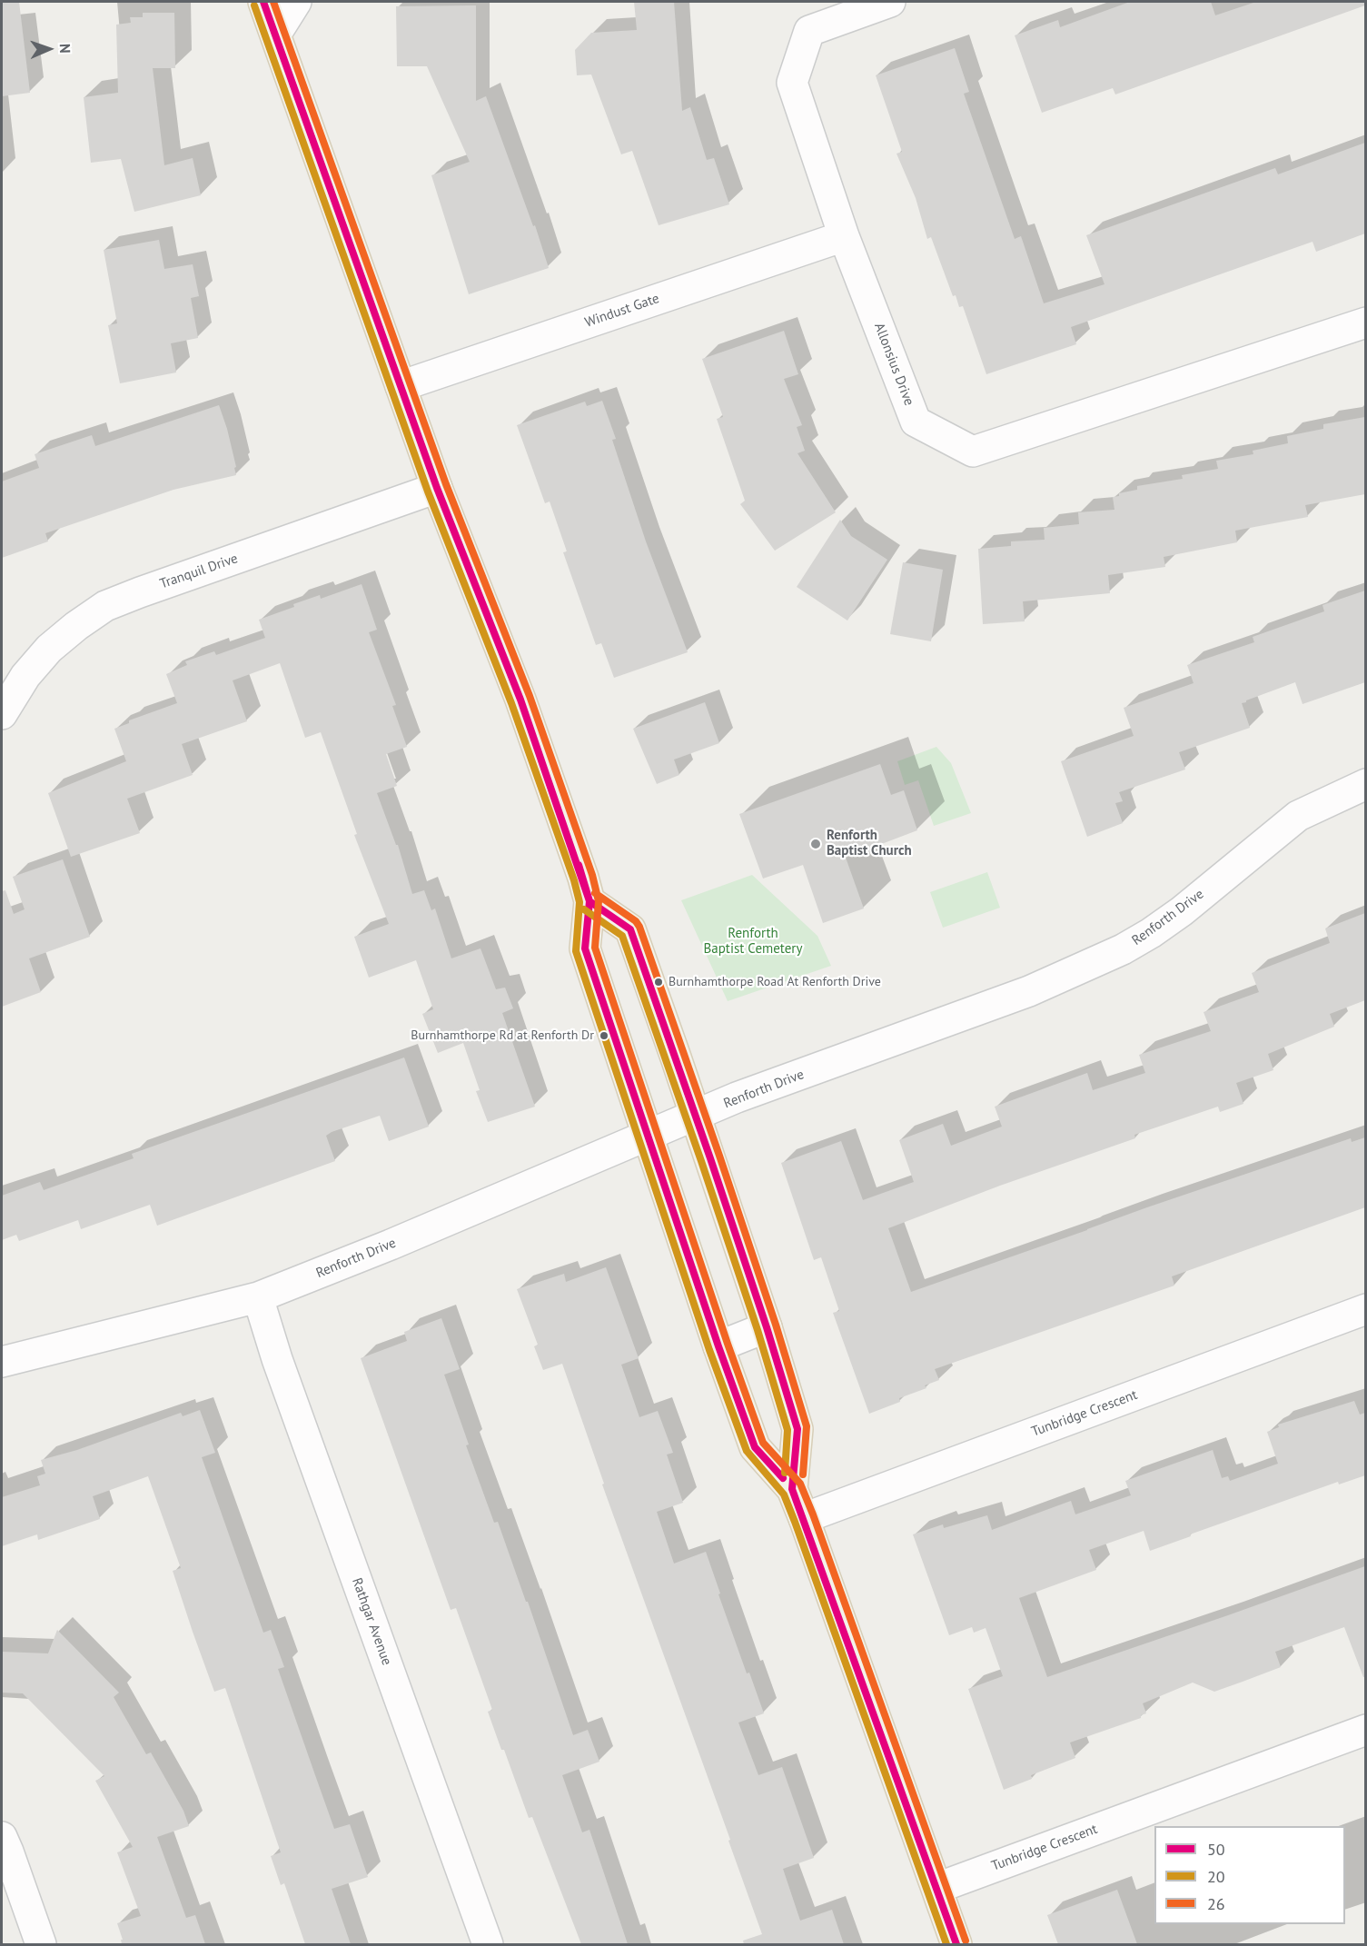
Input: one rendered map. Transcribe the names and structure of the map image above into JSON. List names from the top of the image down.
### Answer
{
  "streets": {
    "street": [
      "Windust Gate",
      "Allonsius Drive",
      "Tranquil Drive",
      "Renforth Drive",
      "Tunbridge Crescent",
      "Rathgar Avenue"
    ]
  },
  "crossings": [
    ["Windust Gate", "Allonsius Drive"],
    ["Renforth Drive", "Rathgar Avenue"]
  ],
  "parks": ["Renforth Baptist Cemetery"],
  "places": ["Renforth Baptist Church", "Burnhamthorpe Road At Renforth Drive", "Burnhamthorpe Rd at Renforth Dr"],
  "lines": ["transit line 50", "transit line 26", "transit line 20"],
  "legend": ["50", "20", "26"],
  "north": "right"
}
